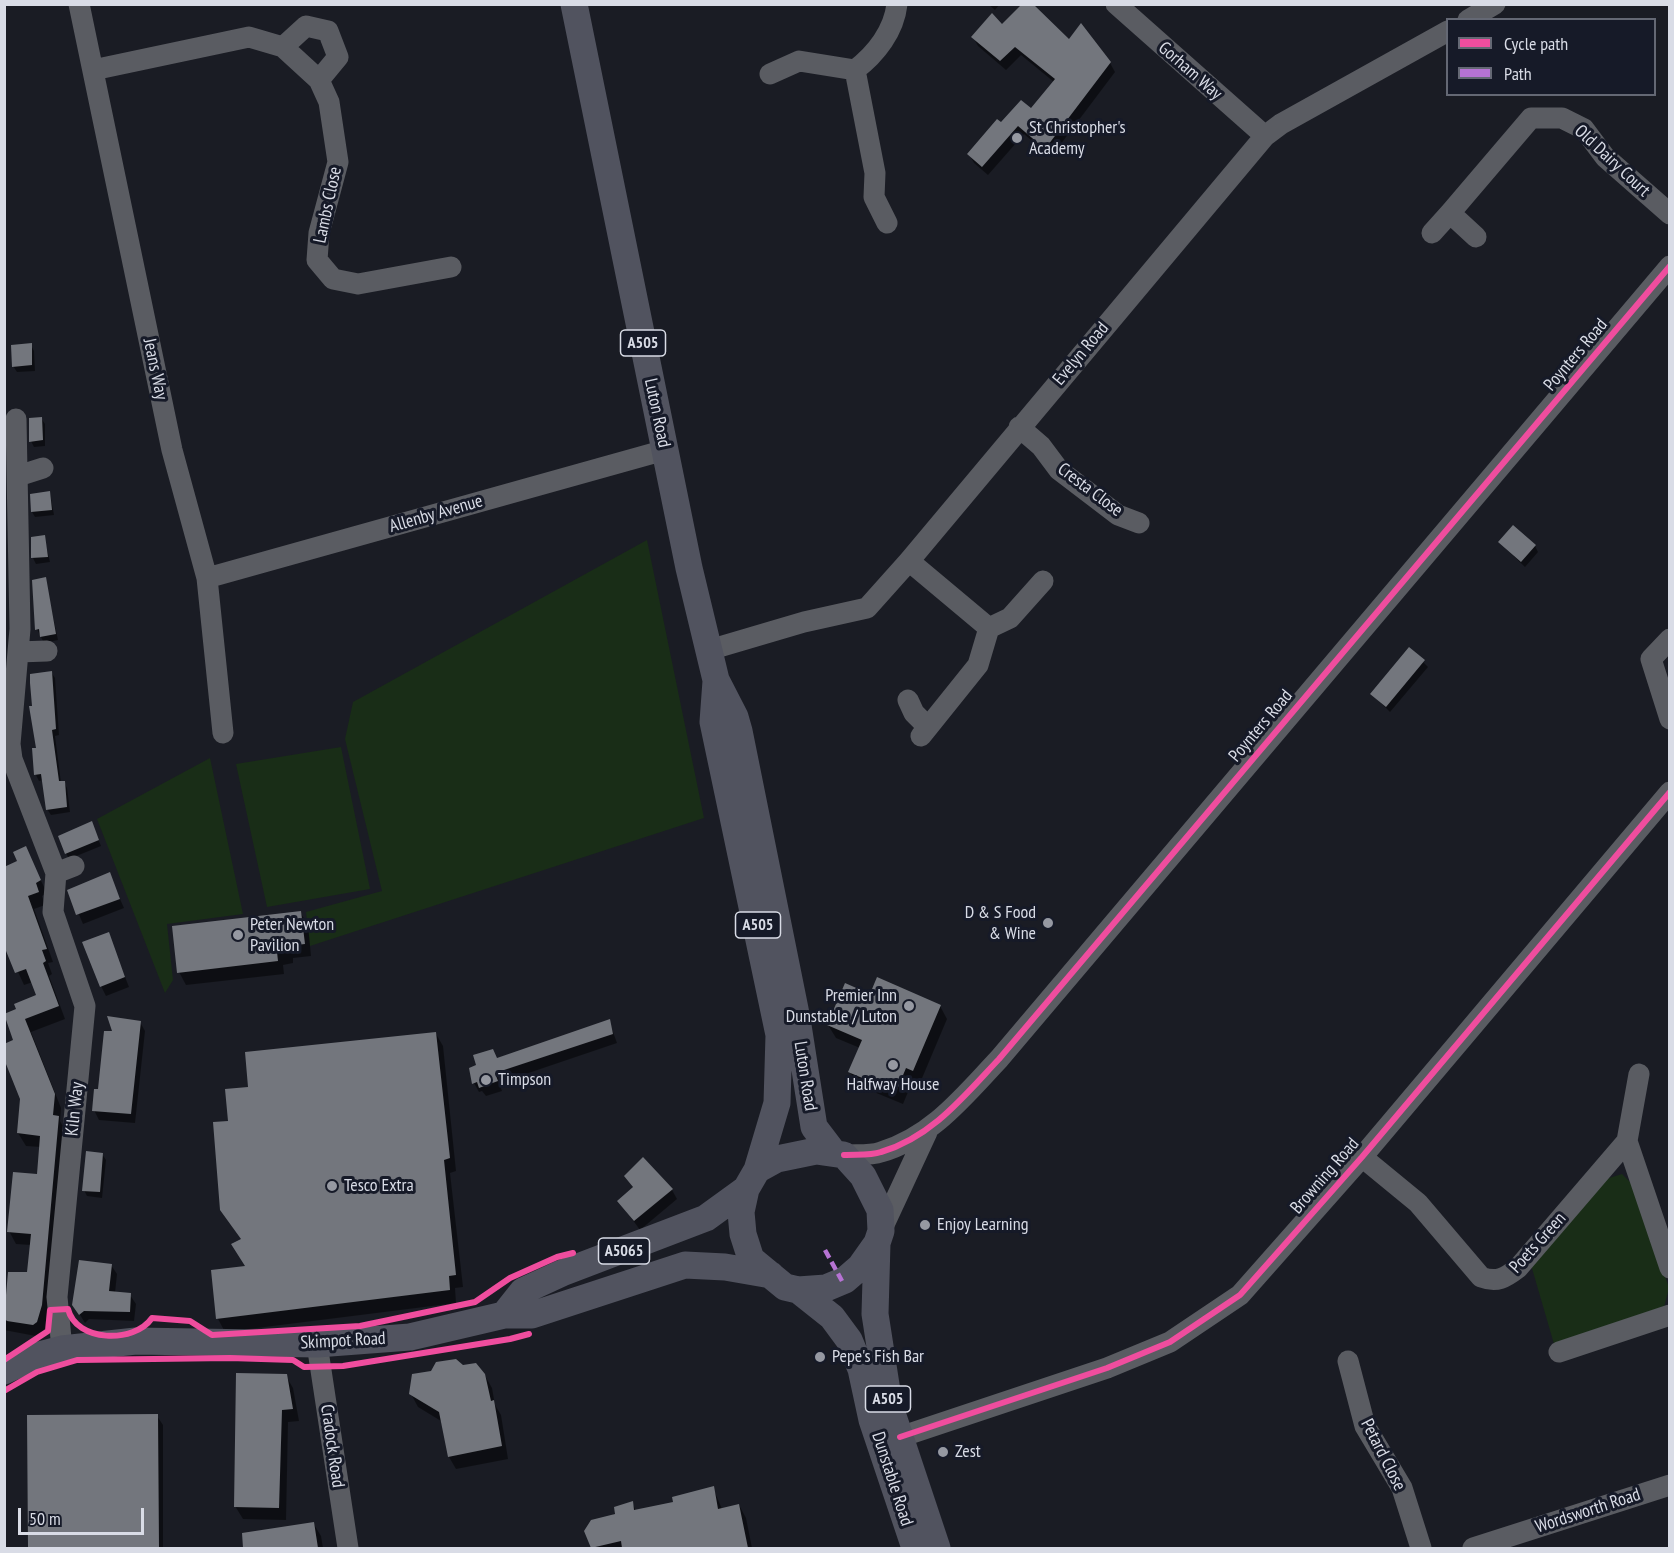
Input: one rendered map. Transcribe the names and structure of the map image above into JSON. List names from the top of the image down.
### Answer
{
  "streets": {
    "main road": [
      "A505",
      "Luton Road",
      "A5065",
      "Skimpot Road",
      "Dunstable Road"
    ],
    "street": [
      "Gorham Way",
      "Old Dairy Court",
      "Lambs Close",
      "Evelyn Road",
      "Poynters Road",
      "Jeans Way",
      "Cresta Close",
      "Allenby Avenue",
      "Kiln Way",
      "Browning Road",
      "Poets Green",
      "Cradock Road",
      "Petard Close",
      "Wordsworth Road"
    ]
  },
  "crossings": [
    ["Gorham Way", "Evelyn Road"],
    ["Lambs Close", "Jeans Way"],
    ["A505", "Poynters Road"],
    ["A505", "Luton Road"],
    ["A505", "A5065"],
    ["A505", "Skimpot Road"],
    ["A505", "Dunstable Road"],
    ["Evelyn Road", "Luton Road"],
    ["Evelyn Road", "Cresta Close"],
    ["Poynters Road", "Luton Road"],
    ["Poynters Road", "A5065"],
    ["Poynters Road", "Skimpot Road"],
    ["Poynters Road", "Dunstable Road"],
    ["Jeans Way", "Allenby Avenue"],
    ["Luton Road", "Allenby Avenue"],
    ["Luton Road", "A5065"],
    ["Luton Road", "Skimpot Road"],
    ["Luton Road", "Dunstable Road"],
    ["Kiln Way", "Skimpot Road"],
    ["Browning Road", "Poets Green"],
    ["Browning Road", "Dunstable Road"],
    ["A5065", "Skimpot Road"],
    ["A5065", "Dunstable Road"],
    ["Skimpot Road", "Cradock Road"],
    ["Skimpot Road", "Dunstable Road"]
  ],
  "places": [
    "St Christopher's Academy",
    "D & S Food & Wine",
    "Peter Newton Pavilion",
    "Premier Inn Dunstable / Luton",
    "Halfway House",
    "Timpson",
    "Tesco Extra",
    "Enjoy Learning",
    "Pepe's Fish Bar",
    "Zest"
  ],
  "legend": ["Cycle path", "Path"],
  "scale_bar": "50 m"
}
